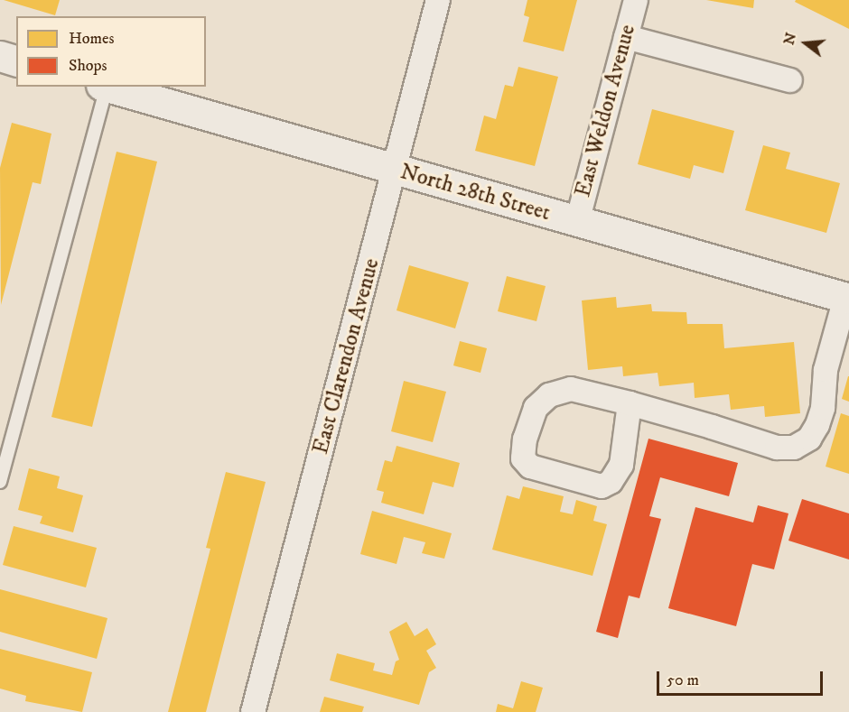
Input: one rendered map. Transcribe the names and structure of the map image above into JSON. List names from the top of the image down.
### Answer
{
  "streets": {
    "street": ["East Weldon Avenue", "North 28th Street", "East Clarendon Avenue"]
  },
  "crossings": [
    ["East Weldon Avenue", "North 28th Street"],
    ["North 28th Street", "East Clarendon Avenue"]
  ],
  "legend": ["Homes", "Shops"],
  "scale_bar": "50 m",
  "north": "left"
}
